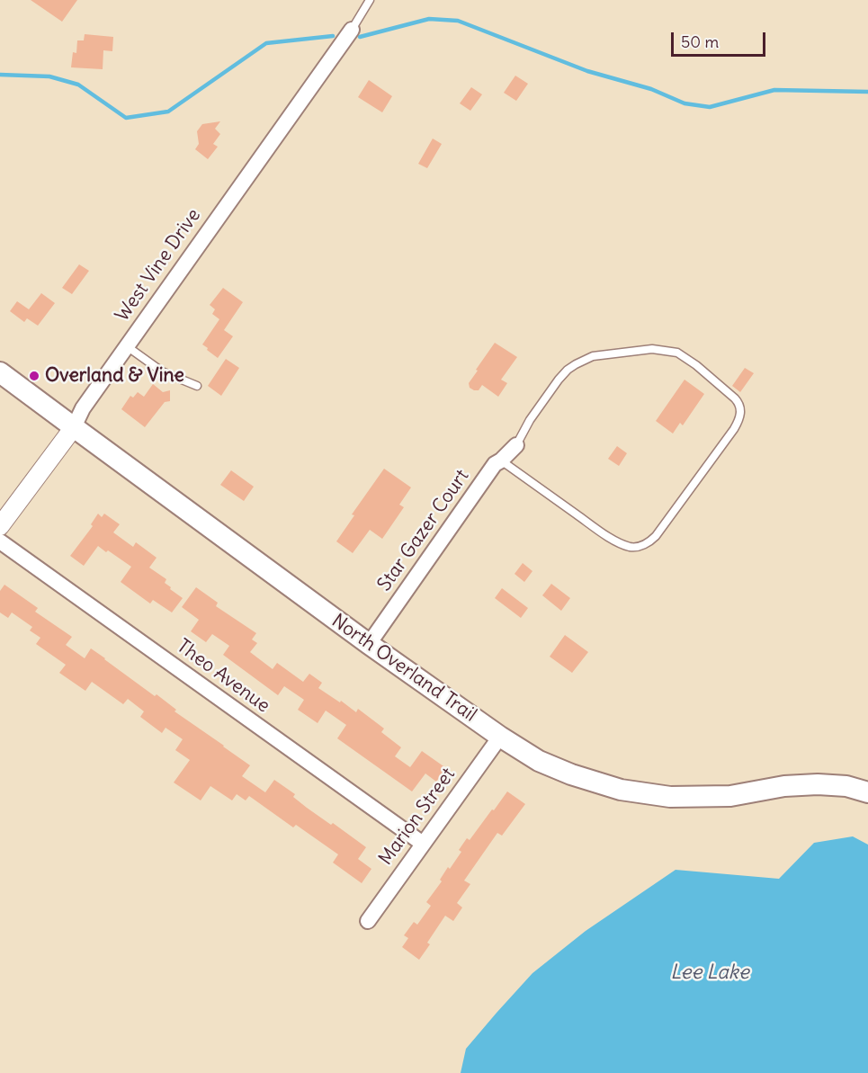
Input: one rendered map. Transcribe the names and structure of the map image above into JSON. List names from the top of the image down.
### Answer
{
  "streets": {
    "main road": ["North Overland Trail"],
    "street": [
      "West Vine Drive",
      "Star Gazer Court",
      "Theo Avenue",
      "Marion Street"
    ]
  },
  "crossings": [
    ["West Vine Drive", "North Overland Trail"],
    ["Star Gazer Court", "North Overland Trail"],
    ["North Overland Trail", "Marion Street"],
    ["Theo Avenue", "Marion Street"]
  ],
  "water": ["Lee Lake"],
  "places": ["Overland & Vine"],
  "scale_bar": "50 m"
}
